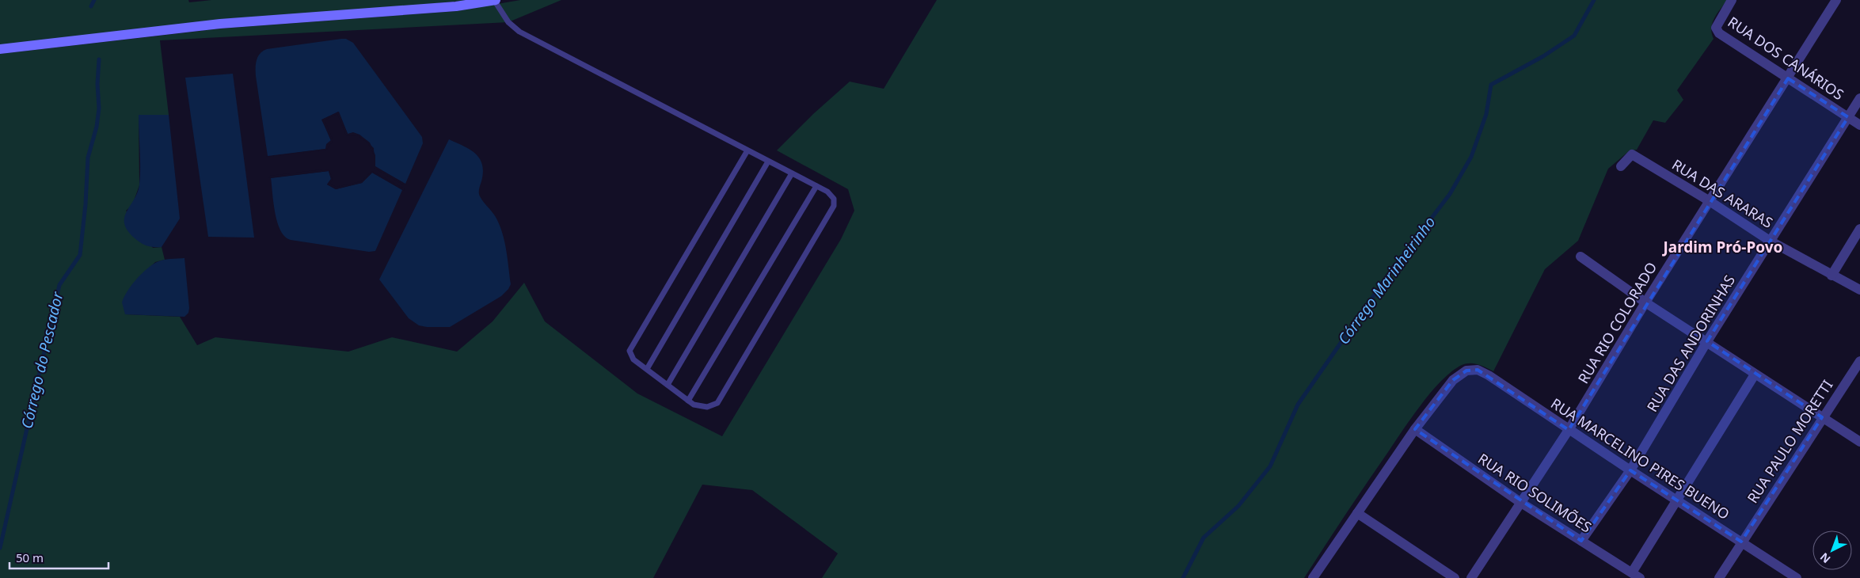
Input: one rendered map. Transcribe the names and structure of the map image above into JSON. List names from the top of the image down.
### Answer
{
  "streets": {
    "street": [
      "RUA DOS CANÁRIOS",
      "RUA DAS ARARAS",
      "RUA RIO COLORADO",
      "RUA DAS ANDORINHAS",
      "RUA PAULO MORETTI",
      "RUA MARCELINO PIRES BUENO",
      "RUA RIO SOLIMÕES"
    ]
  },
  "crossings": [
    ["RUA DOS CANÁRIOS", "RUA RIO COLORADO"],
    ["RUA DOS CANÁRIOS", "RUA DAS ANDORINHAS"],
    ["RUA DAS ARARAS", "RUA RIO COLORADO"],
    ["RUA DAS ARARAS", "RUA DAS ANDORINHAS"],
    ["RUA RIO COLORADO", "RUA MARCELINO PIRES BUENO"],
    ["RUA RIO COLORADO", "RUA RIO SOLIMÕES"],
    ["RUA DAS ANDORINHAS", "RUA MARCELINO PIRES BUENO"],
    ["RUA DAS ANDORINHAS", "RUA RIO SOLIMÕES"],
    ["RUA PAULO MORETTI", "RUA MARCELINO PIRES BUENO"],
    ["RUA MARCELINO PIRES BUENO", "RUA RIO SOLIMÕES"]
  ],
  "districts": ["Jardim Pró-Povo"],
  "water": ["Córrego Marinheirinho", "Córrego do Pescador"],
  "scale_bar": "50 m",
  "north": "bottom left"
}
